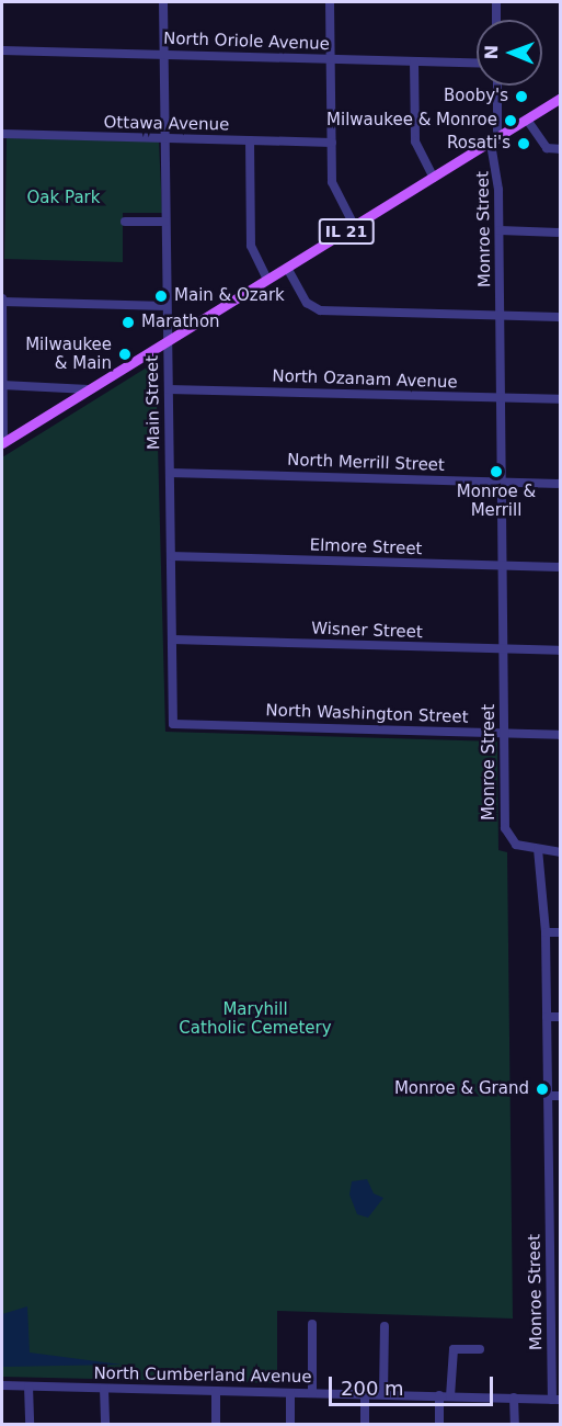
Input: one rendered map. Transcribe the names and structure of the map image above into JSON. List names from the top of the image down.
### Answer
{
  "streets": {
    "main road": ["IL 21"],
    "street": [
      "North Oriole Avenue",
      "Ottawa Avenue",
      "Monroe Street",
      "North Ozanam Avenue",
      "Main Street",
      "North Merrill Street",
      "Elmore Street",
      "Wisner Street",
      "North Washington Street",
      "North Cumberland Avenue"
    ]
  },
  "crossings": [
    ["North Oriole Avenue", "Main Street"],
    ["Ottawa Avenue", "Main Street"],
    ["Monroe Street", "IL 21"],
    ["Monroe Street", "North Ozanam Avenue"],
    ["Monroe Street", "North Merrill Street"],
    ["Monroe Street", "Elmore Street"],
    ["Monroe Street", "Wisner Street"],
    ["Monroe Street", "North Washington Street"],
    ["Monroe Street", "North Cumberland Avenue"],
    ["IL 21", "Main Street"],
    ["North Ozanam Avenue", "Main Street"],
    ["Main Street", "North Merrill Street"],
    ["Main Street", "Elmore Street"],
    ["Main Street", "Wisner Street"],
    ["Main Street", "North Washington Street"]
  ],
  "parks": ["Oak Park", "Maryhill Catholic Cemetery"],
  "places": [
    "Booby's",
    "Milwaukee & Monroe",
    "Rosati's",
    "Main & Ozark",
    "Marathon",
    "Milwaukee & Main",
    "Monroe & Merrill",
    "Monroe & Grand"
  ],
  "scale_bar": "200 m",
  "north": "left"
}
